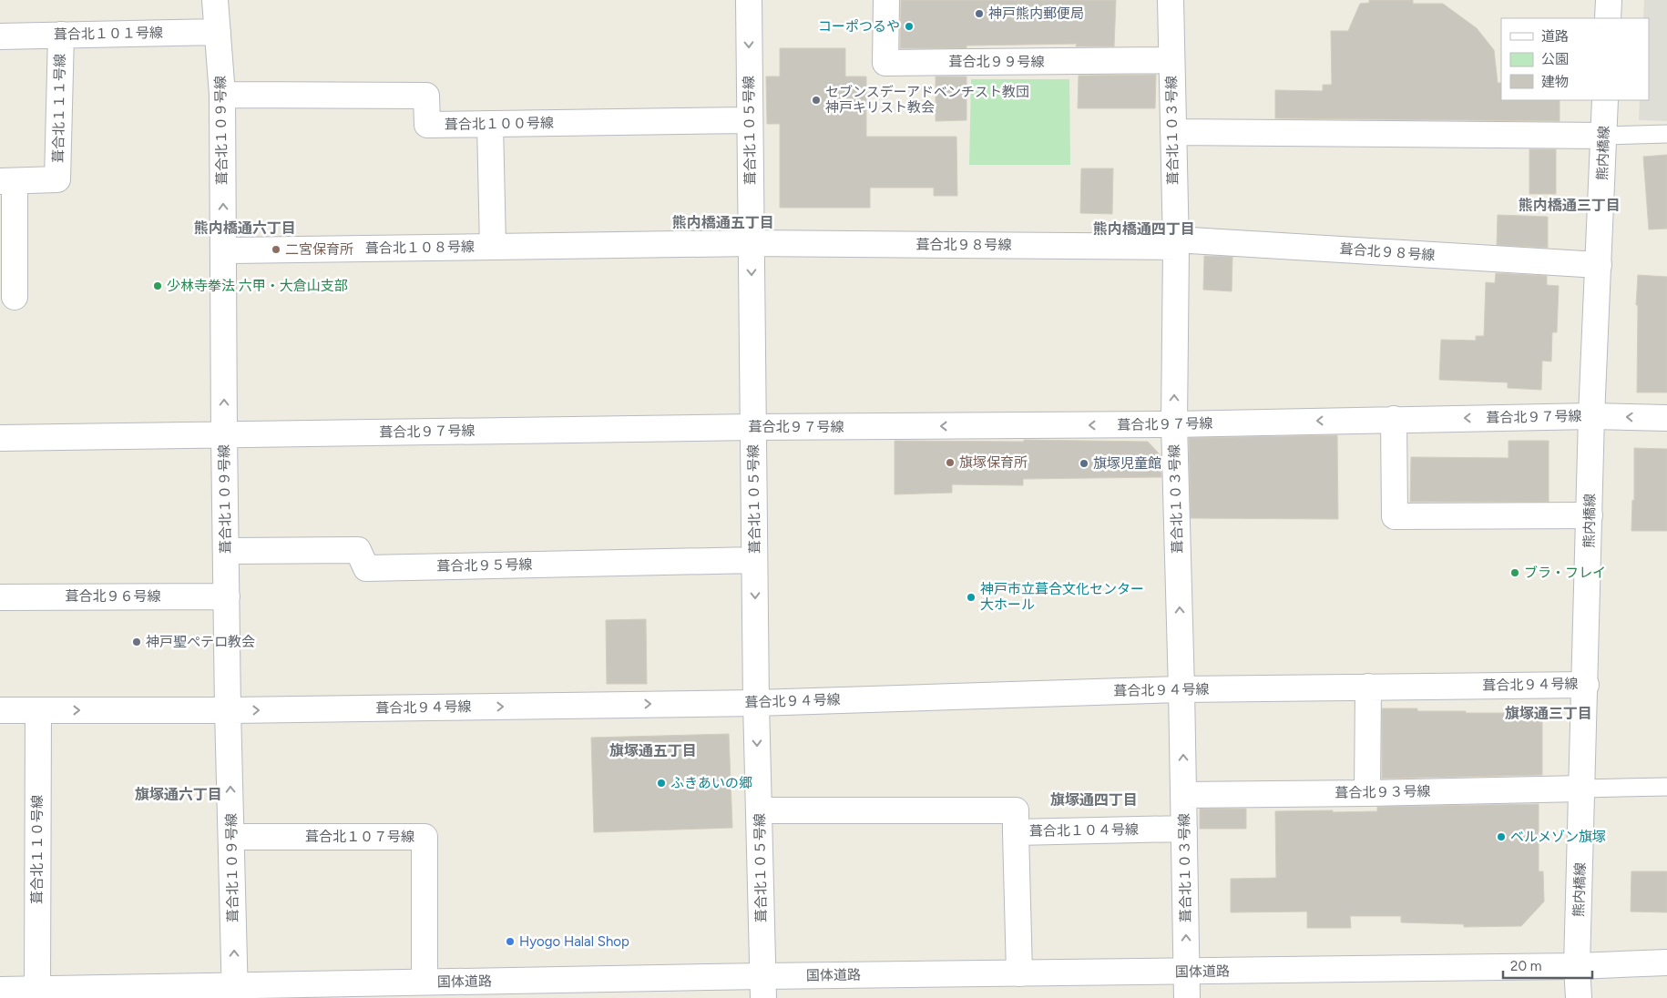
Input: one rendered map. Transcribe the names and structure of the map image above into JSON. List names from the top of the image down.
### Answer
{
  "streets": {
    "street": [
      "葺合北１０１号線",
      "葺合北９９号線",
      "葺合北１１１号線",
      "葺合北１００号線",
      "葺合北１０９号線",
      "葺合北１０５号線",
      "葺合北１０３号線",
      "熊内橋線",
      "葺合北９８号線",
      "葺合北１０８号線",
      "葺合北９７号線",
      "葺合北９５号線",
      "葺合北９６号線",
      "葺合北９４号線",
      "葺合北９３号線",
      "葺合北１０４号線",
      "葺合北１０７号線",
      "葺合北１１０号線",
      "国体道路"
    ]
  },
  "crossings": [
    ["葺合北１０１号線", "葺合北１１１号線"],
    ["葺合北１０１号線", "葺合北１０９号線"],
    ["葺合北９９号線", "葺合北１０３号線"],
    ["葺合北１００号線", "葺合北１０９号線"],
    ["葺合北１００号線", "葺合北１０５号線"],
    ["葺合北１００号線", "葺合北１０８号線"],
    ["葺合北１０９号線", "葺合北１０８号線"],
    ["葺合北１０９号線", "葺合北９７号線"],
    ["葺合北１０９号線", "葺合北９５号線"],
    ["葺合北１０９号線", "葺合北９６号線"],
    ["葺合北１０９号線", "葺合北９４号線"],
    ["葺合北１０９号線", "葺合北１０７号線"],
    ["葺合北１０９号線", "国体道路"],
    ["葺合北１０５号線", "葺合北９８号線"],
    ["葺合北１０５号線", "葺合北９７号線"],
    ["葺合北１０５号線", "葺合北９５号線"],
    ["葺合北１０５号線", "葺合北９４号線"],
    ["葺合北１０５号線", "国体道路"],
    ["葺合北１０３号線", "葺合北９８号線"],
    ["葺合北１０３号線", "葺合北９７号線"],
    ["葺合北１０３号線", "葺合北９４号線"],
    ["葺合北１０３号線", "葺合北９３号線"],
    ["葺合北１０３号線", "葺合北１０４号線"],
    ["葺合北１０３号線", "国体道路"],
    ["熊内橋線", "葺合北９８号線"],
    ["熊内橋線", "葺合北９７号線"],
    ["熊内橋線", "葺合北９４号線"],
    ["熊内橋線", "葺合北９３号線"],
    ["熊内橋線", "国体道路"],
    ["葺合北９８号線", "葺合北１０８号線"],
    ["葺合北９４号線", "葺合北１１０号線"],
    ["葺合北１０４号線", "国体道路"],
    ["葺合北１０７号線", "国体道路"],
    ["葺合北１１０号線", "国体道路"]
  ],
  "one_way": [
    "葺合北１０９号線",
    "葺合北１０５号線",
    "葺合北１０３号線",
    "葺合北９７号線",
    "葺合北９４号線"
  ],
  "districts": [
    "熊内橋通三丁目",
    "熊内橋通五丁目",
    "熊内橋通六丁目",
    "熊内橋通四丁目",
    "旗塚通三丁目",
    "旗塚通五丁目",
    "旗塚通六丁目",
    "旗塚通四丁目"
  ],
  "places": [
    "神戸熊内郵便局",
    "コーポつるや",
    "セブンスデーアドベンチスト教団 神戸キリスト教会",
    "二宮保育所",
    "少林寺拳法 六甲・大倉山支部",
    "旗塚保育所",
    "旗塚児童館",
    "ブラ・フレイ",
    "神戸市立葺合文化センター 大ホール",
    "神戸聖ぺテロ教会",
    "ふきあいの郷",
    "ベルメゾン旗塚",
    "Hyogo Halal Shop"
  ],
  "legend": ["道路", "公園", "建物"],
  "scale_bar": "20 m"
}
